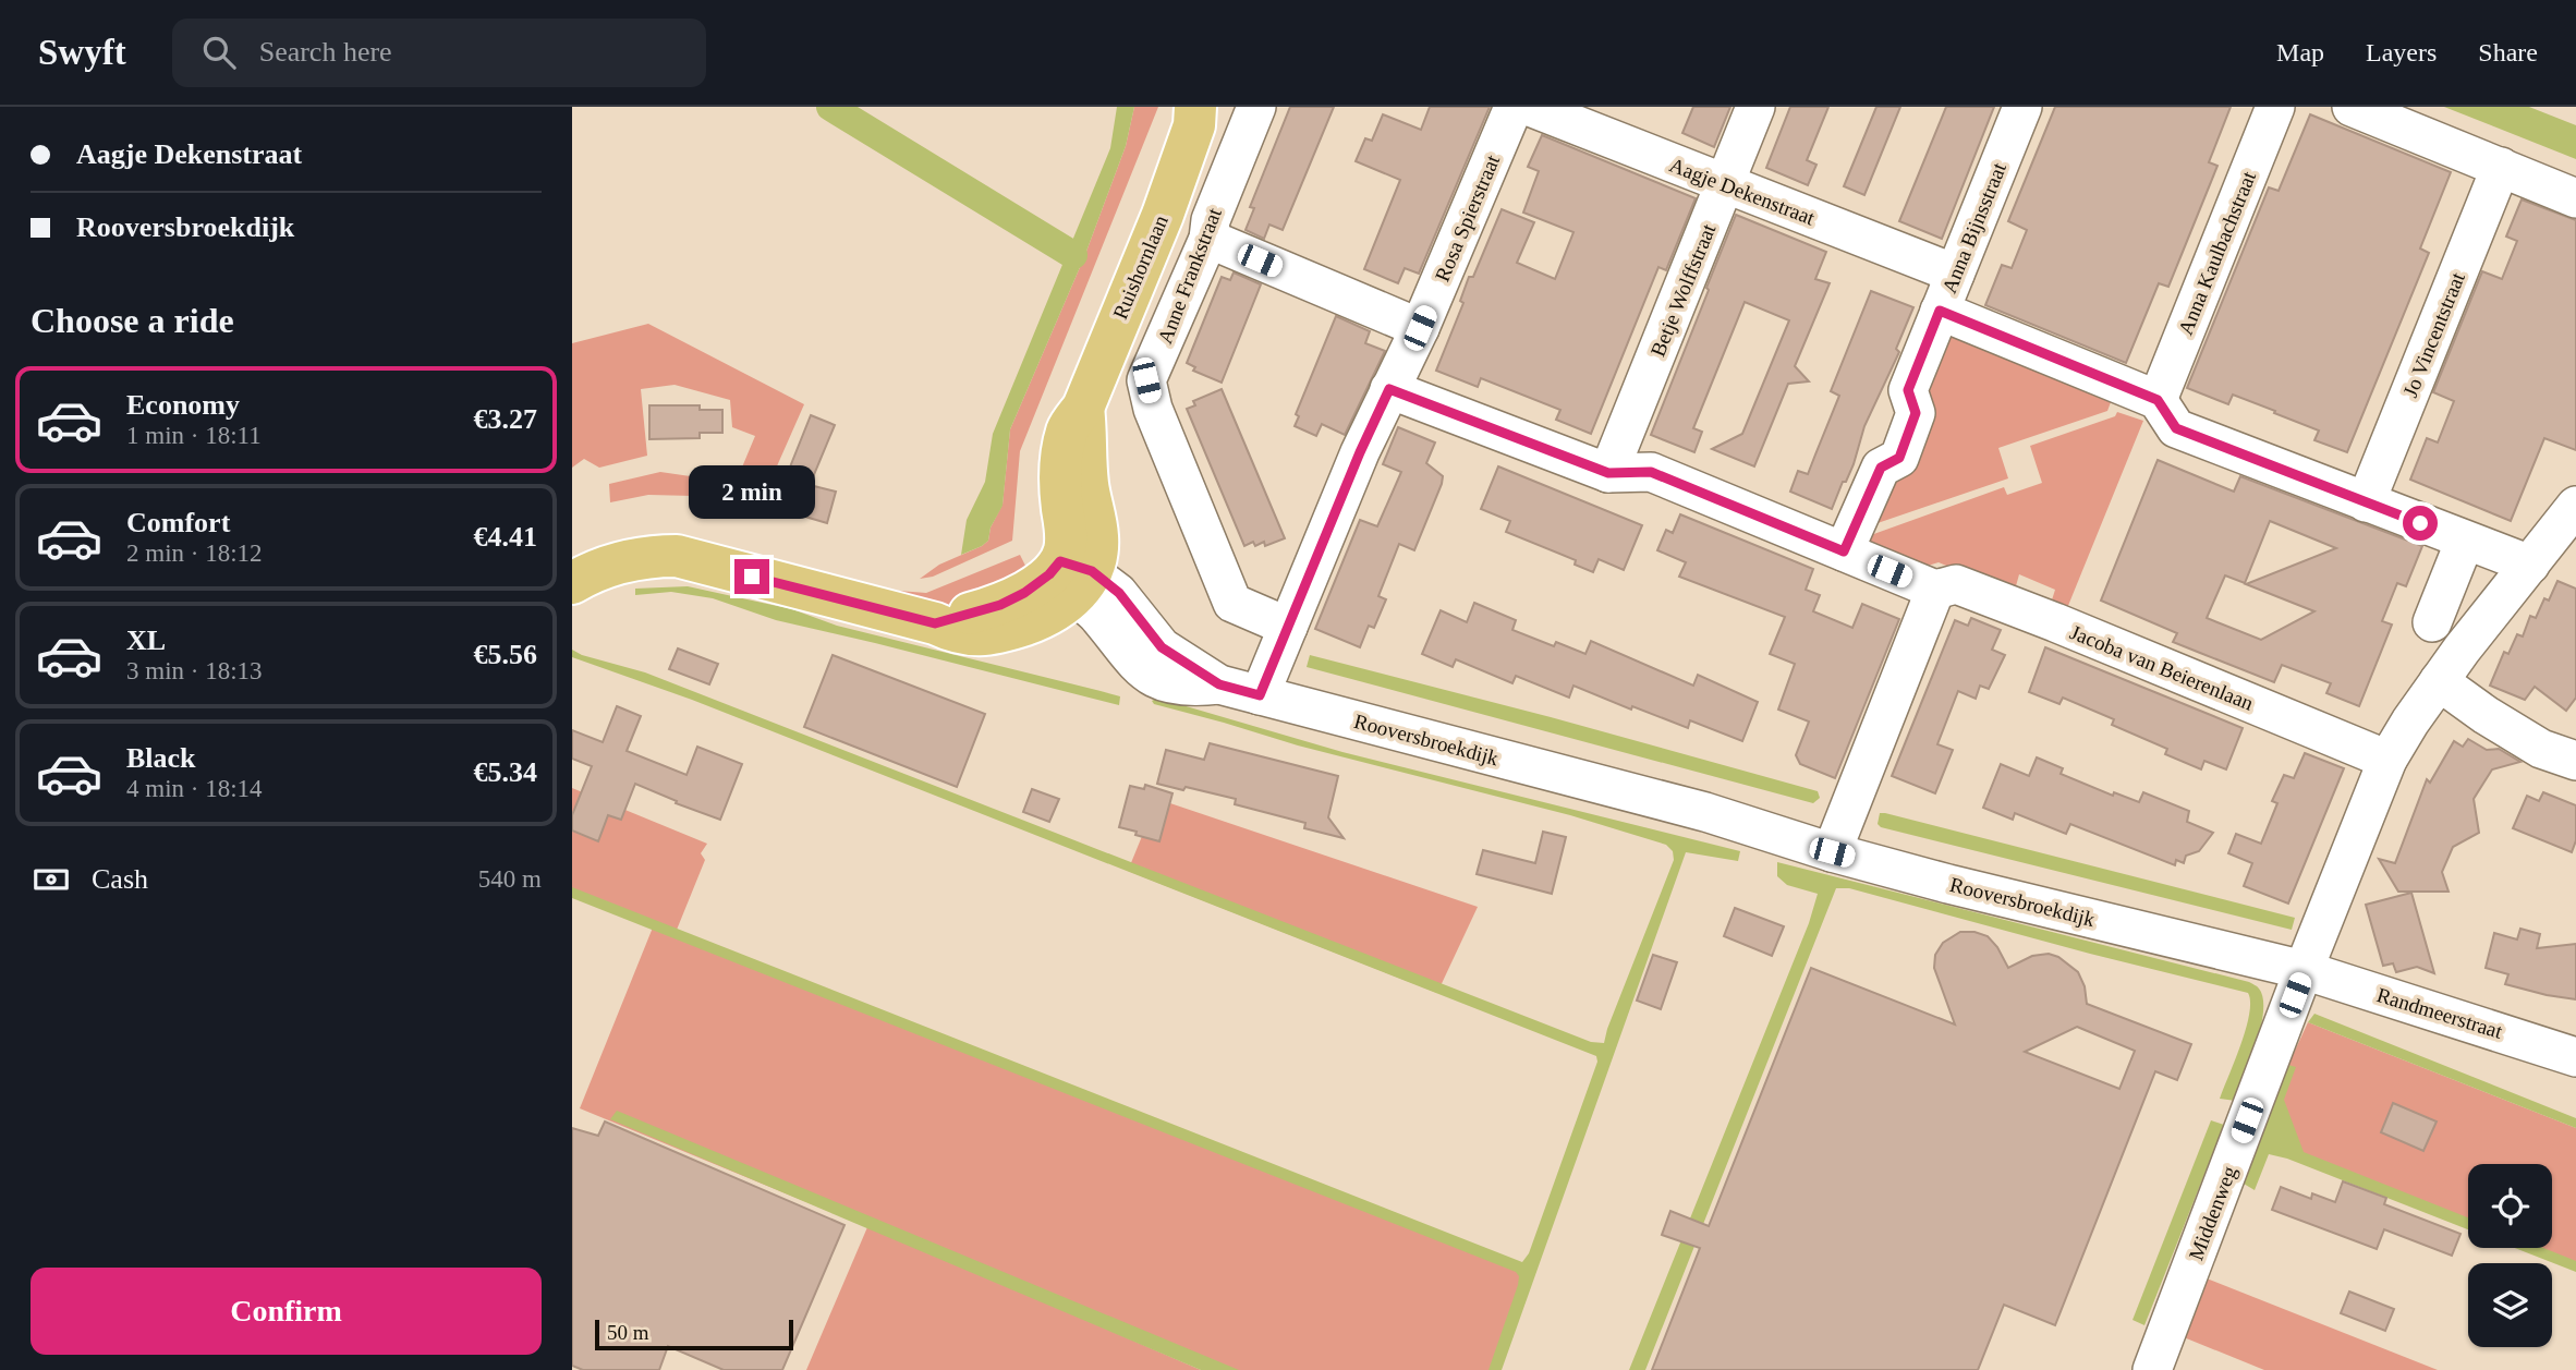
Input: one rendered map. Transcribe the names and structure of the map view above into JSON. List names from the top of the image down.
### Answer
{
  "streets": {
    "main road": ["Ruishornlaan"],
    "street": [
      "Aagje Dekenstraat",
      "Rosa Spierstraat",
      "Anna Bijnsstraat",
      "Anna Kaulbachstraat",
      "Anne Frankstraat",
      "Betje Wolffstraat",
      "Jo Vincentstraat",
      "Jacoba van Beierenlaan",
      "Rooversbroekdijk",
      "Randmeerstraat",
      "Middenweg"
    ]
  },
  "crossings": [
    ["Aagje Dekenstraat", "Anna Bijnsstraat"],
    ["Aagje Dekenstraat", "Betje Wolffstraat"],
    ["Rosa Spierstraat", "Anne Frankstraat"],
    ["Rosa Spierstraat", "Jacoba van Beierenlaan"],
    ["Rosa Spierstraat", "Rooversbroekdijk"],
    ["Anna Bijnsstraat", "Jacoba van Beierenlaan"],
    ["Ruishornlaan", "Rooversbroekdijk"],
    ["Betje Wolffstraat", "Jacoba van Beierenlaan"],
    ["Rooversbroekdijk", "Randmeerstraat"],
    ["Rooversbroekdijk", "Middenweg"],
    ["Randmeerstraat", "Middenweg"]
  ],
  "scale_bar": "50 m",
  "page": {
    "header": "Swyft",
    "search": "Search here",
    "nav": ["Map", "Layers", "Share"],
    "banner": ["Aagje Dekenstraat", "Rooversbroekdijk"],
    "heading": "Choose a ride",
    "list": [
      {
        "name": "Economy",
        "note": "1 min · 18:11",
        "value": "€3.27"
      },
      {
        "name": "Comfort",
        "note": "2 min · 18:12",
        "value": "€4.41"
      },
      {
        "name": "XL",
        "note": "3 min · 18:13",
        "value": "€5.56"
      },
      {
        "name": "Black",
        "note": "4 min · 18:14",
        "value": "€5.34"
      }
    ],
    "bubble": "2 min",
    "pay": ["Cash", "540 m"],
    "buttons": "Confirm",
    "scale": "50 m"
  }
}
